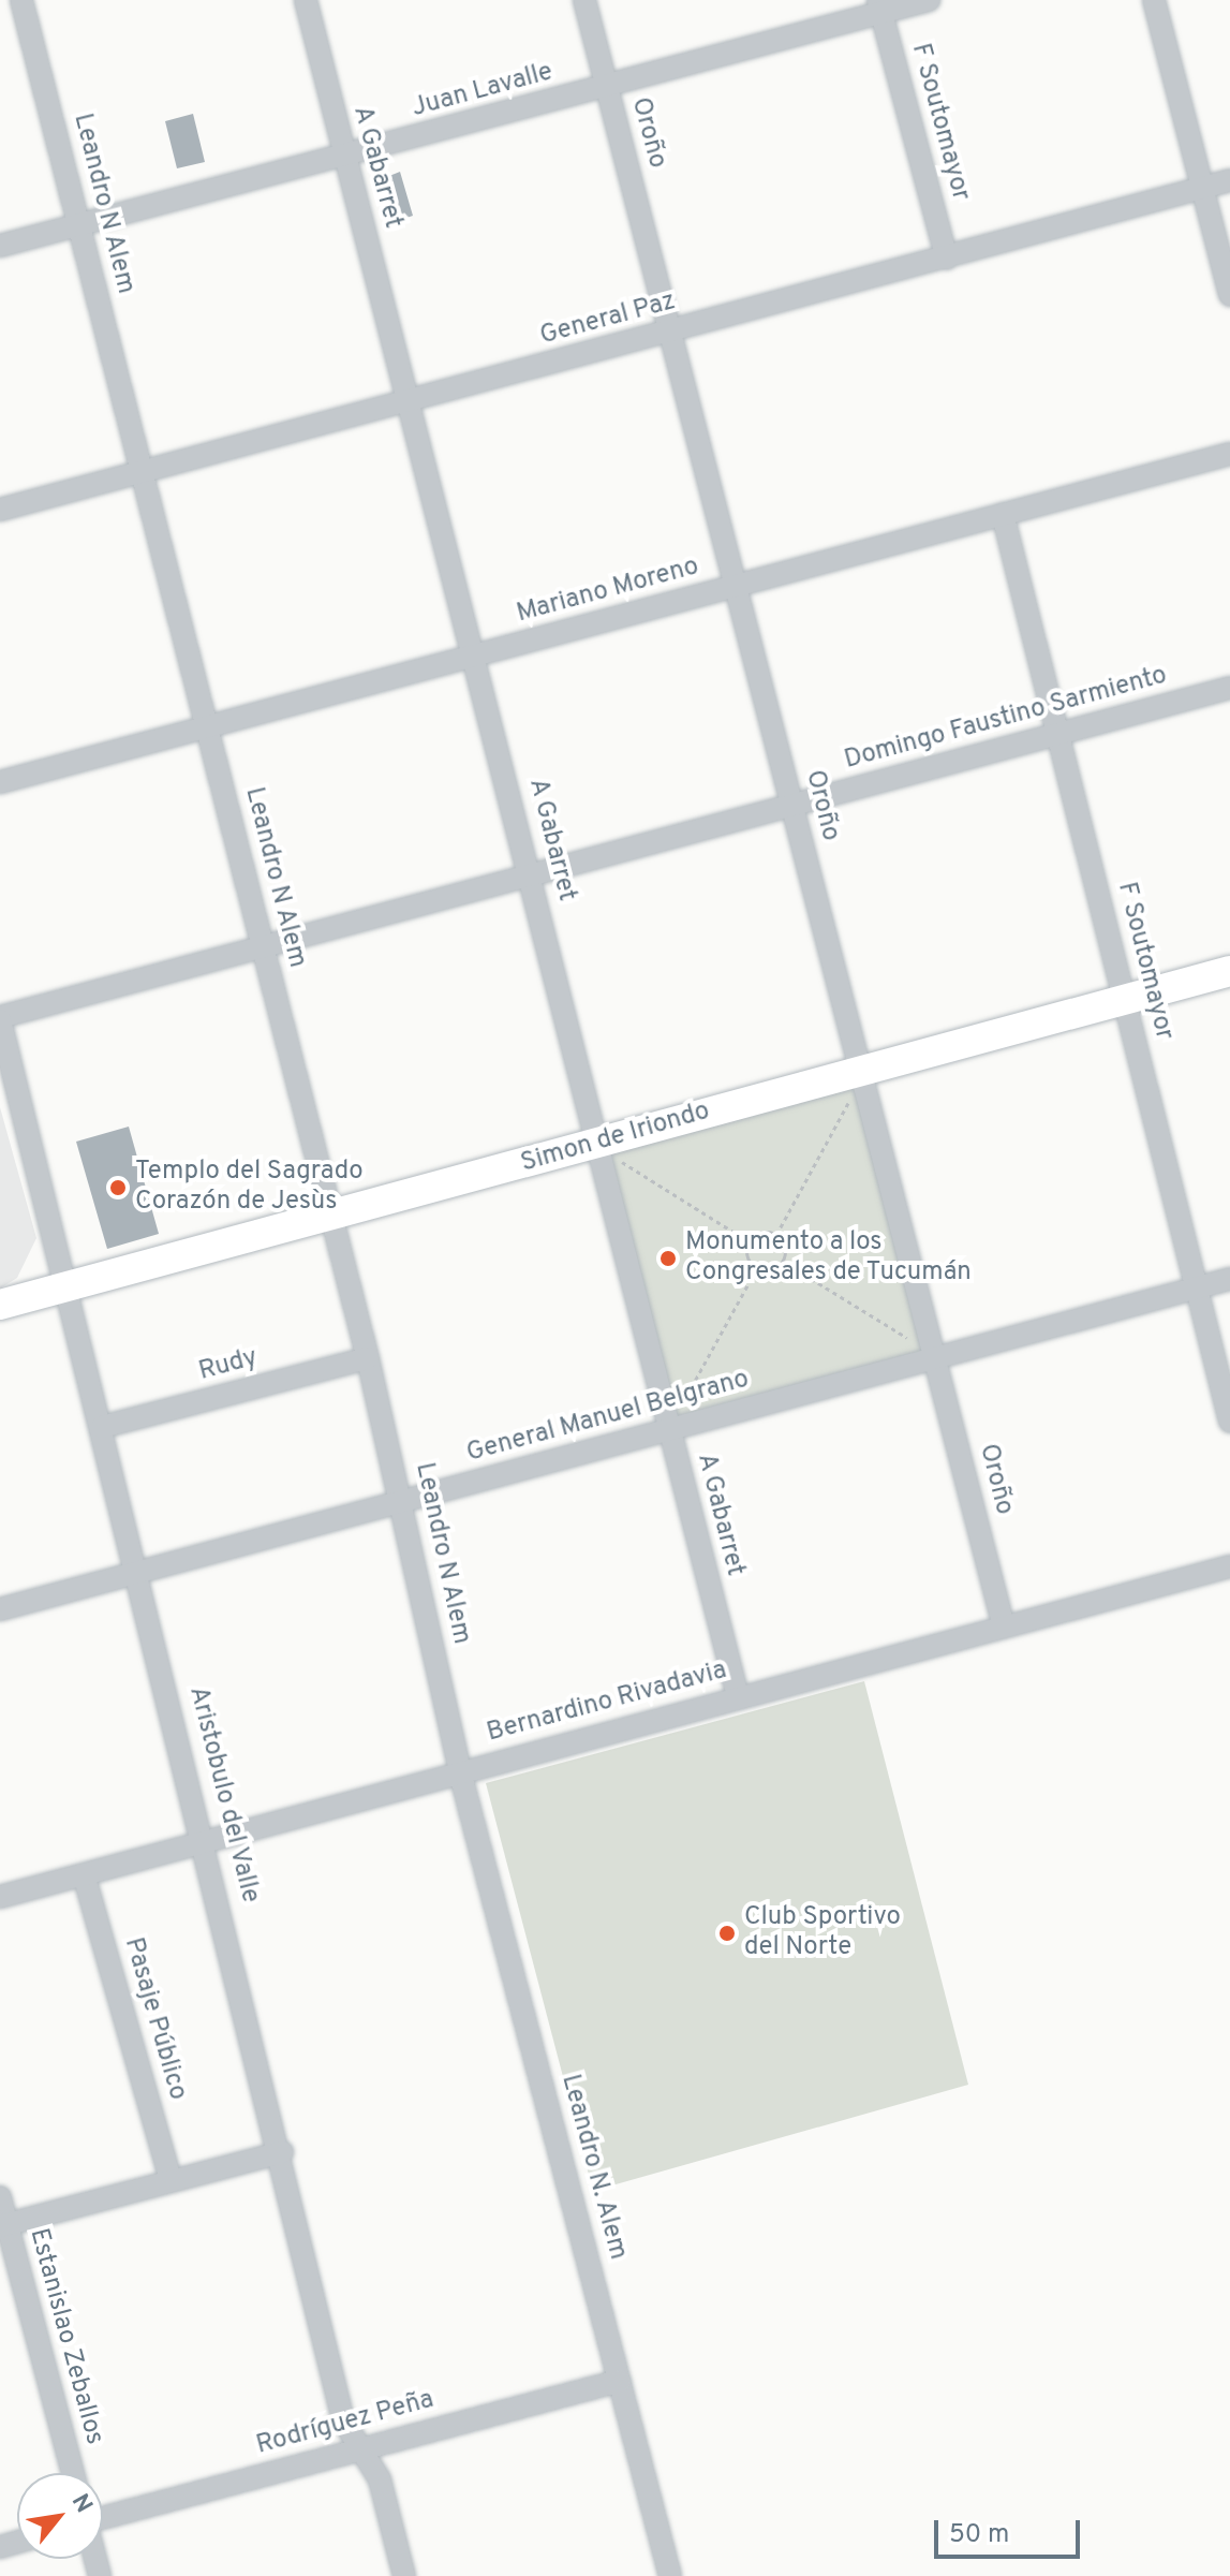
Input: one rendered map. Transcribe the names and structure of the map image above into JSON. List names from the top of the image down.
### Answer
{
  "streets": {
    "main road": ["Simon de Iriondo"],
    "street": [
      "Juan Lavalle",
      "F Soutomayor",
      "Oroño",
      "A Gabarret",
      "Leandro N Alem",
      "General Paz",
      "Mariano Moreno",
      "Domingo Faustino Sarmiento",
      "Rudy",
      "General Manuel Belgrano",
      "Bernardino Rivadavia",
      "Aristobulo del Valle",
      "Pasaje Público",
      "Leandro N. Alem",
      "Estanislao Zeballos",
      "Rodríguez Peña"
    ]
  },
  "crossings": [
    ["Juan Lavalle", "F Soutomayor"],
    ["Juan Lavalle", "Oroño"],
    ["Juan Lavalle", "A Gabarret"],
    ["Juan Lavalle", "Leandro N Alem"],
    ["F Soutomayor", "General Paz"],
    ["F Soutomayor", "Mariano Moreno"],
    ["F Soutomayor", "Domingo Faustino Sarmiento"],
    ["F Soutomayor", "Simon de Iriondo"],
    ["F Soutomayor", "General Manuel Belgrano"],
    ["Oroño", "General Paz"],
    ["Oroño", "Mariano Moreno"],
    ["Oroño", "Domingo Faustino Sarmiento"],
    ["Oroño", "Simon de Iriondo"],
    ["Oroño", "General Manuel Belgrano"],
    ["Oroño", "Bernardino Rivadavia"],
    ["A Gabarret", "General Paz"],
    ["A Gabarret", "Mariano Moreno"],
    ["A Gabarret", "Domingo Faustino Sarmiento"],
    ["A Gabarret", "Simon de Iriondo"],
    ["A Gabarret", "General Manuel Belgrano"],
    ["A Gabarret", "Bernardino Rivadavia"],
    ["Leandro N Alem", "General Paz"],
    ["Leandro N Alem", "Mariano Moreno"],
    ["Leandro N Alem", "Domingo Faustino Sarmiento"],
    ["Leandro N Alem", "Simon de Iriondo"],
    ["Leandro N Alem", "Rudy"],
    ["Leandro N Alem", "General Manuel Belgrano"],
    ["Leandro N Alem", "Bernardino Rivadavia"],
    ["Leandro N Alem", "Leandro N. Alem"],
    ["Domingo Faustino Sarmiento", "Aristobulo del Valle"],
    ["Simon de Iriondo", "Aristobulo del Valle"],
    ["Rudy", "Aristobulo del Valle"],
    ["General Manuel Belgrano", "Aristobulo del Valle"],
    ["Bernardino Rivadavia", "Aristobulo del Valle"],
    ["Bernardino Rivadavia", "Pasaje Público"],
    ["Bernardino Rivadavia", "Leandro N. Alem"],
    ["Aristobulo del Valle", "Rodríguez Peña"],
    ["Leandro N. Alem", "Rodríguez Peña"]
  ],
  "places": ["Templo del Sagrado Corazón de Jesùs", "Monumento a los Congresales de Tucumán", "Club Sportivo del Norte"],
  "scale_bar": "50 m",
  "north": "top right"
}
